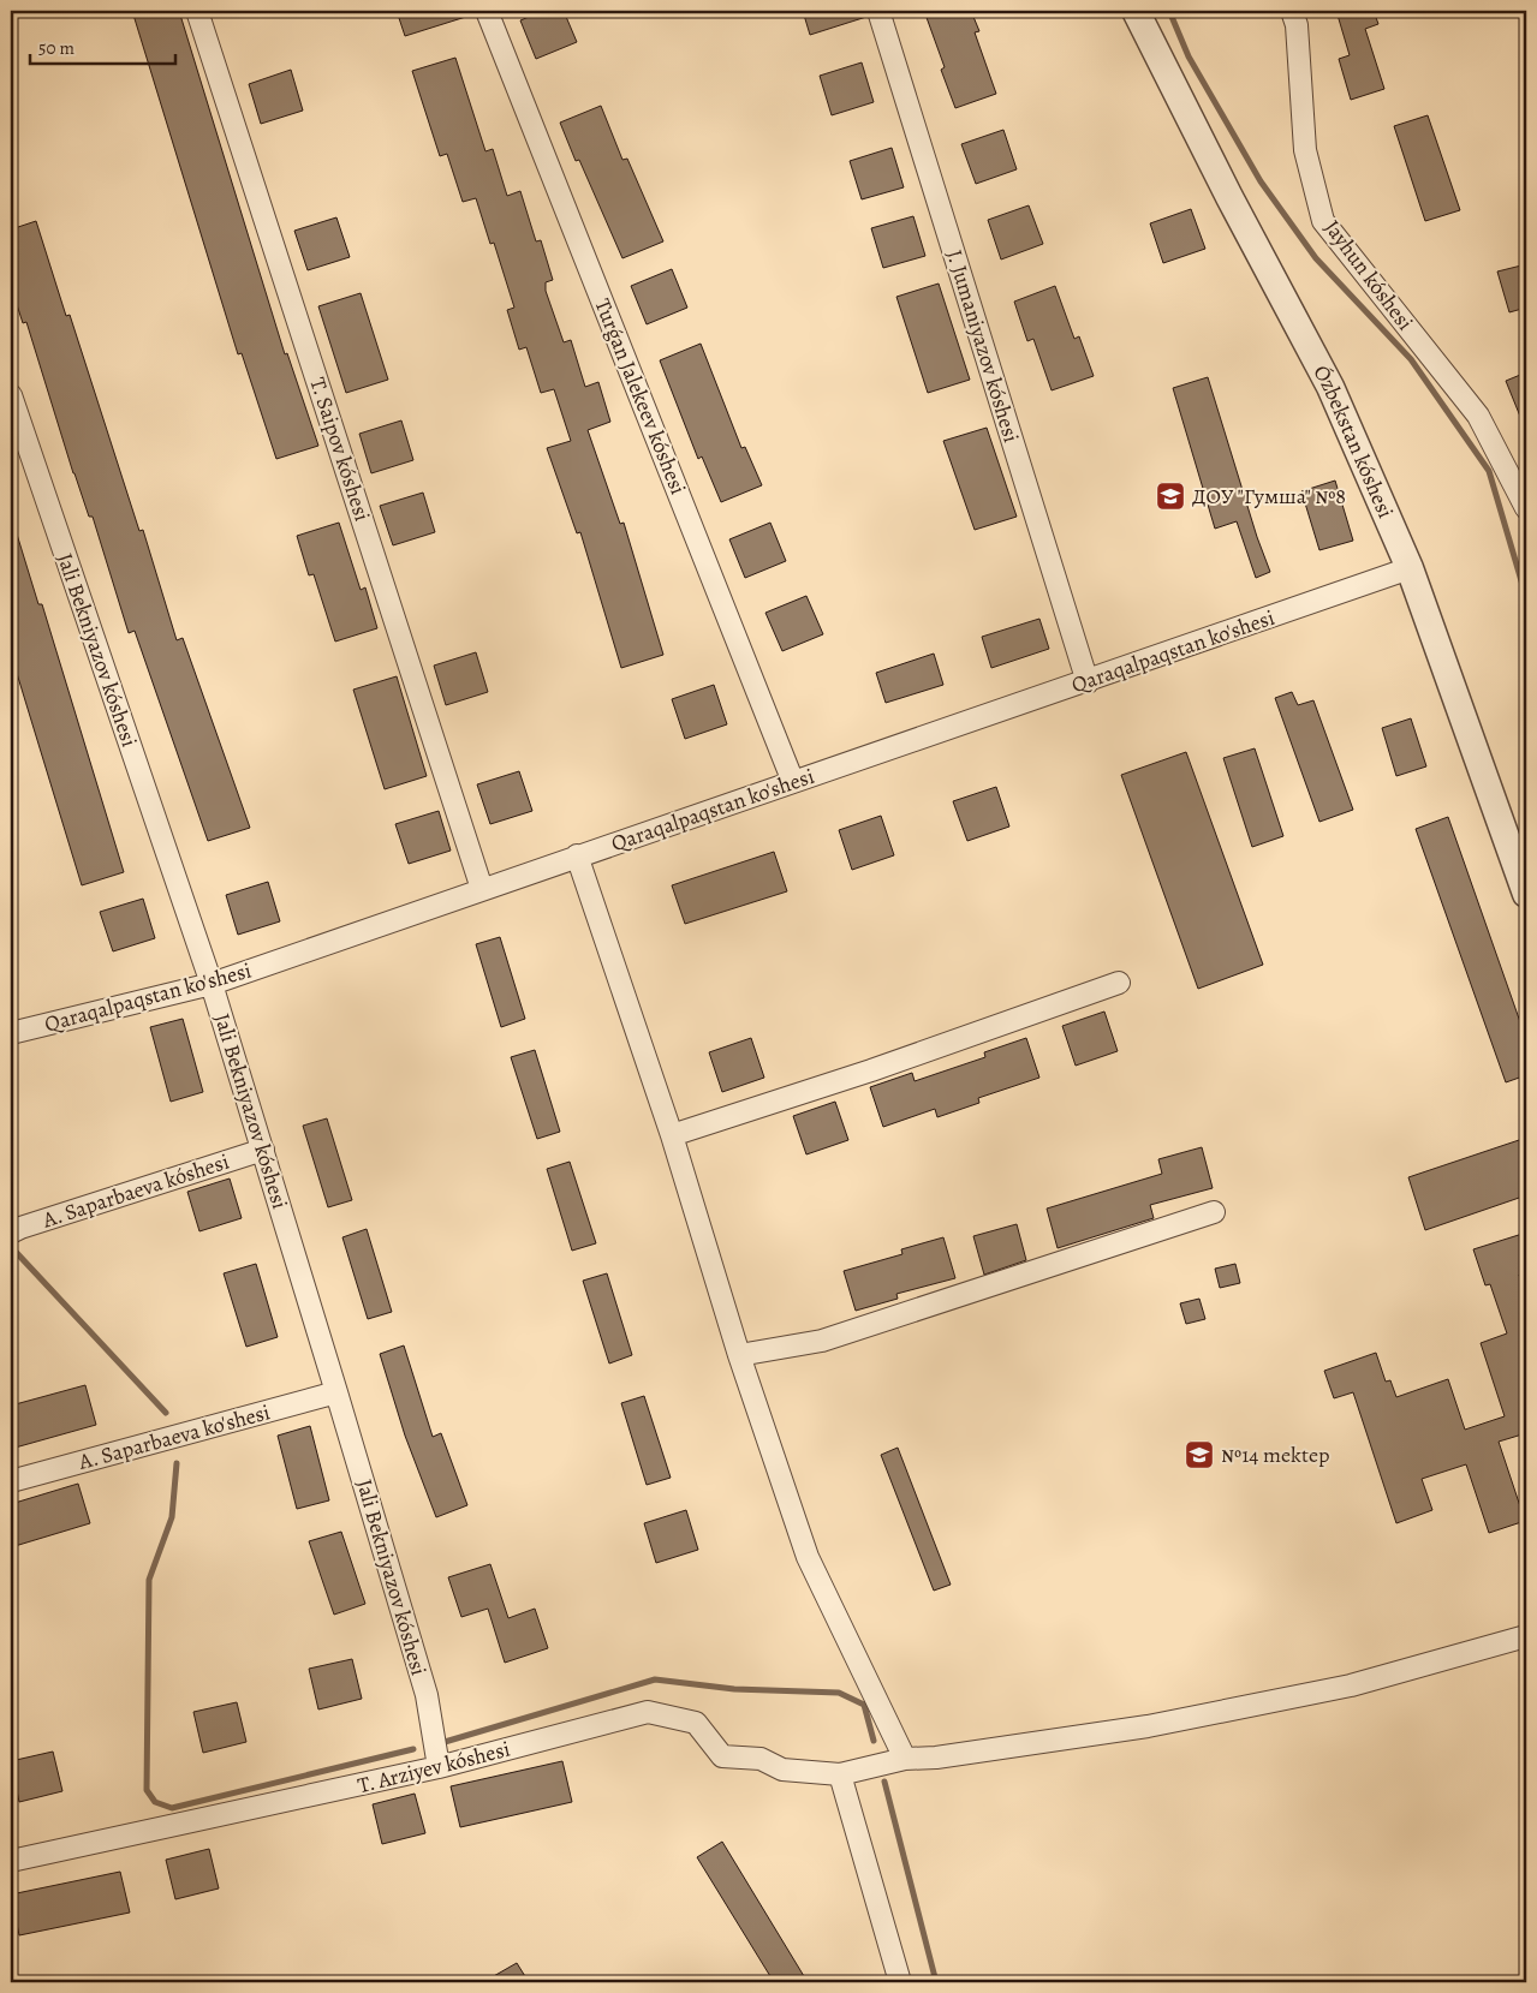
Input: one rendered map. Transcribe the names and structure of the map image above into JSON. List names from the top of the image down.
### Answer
{
  "streets": {
    "street": [
      "Jayhun kóshesi",
      "J. Jumaniyazov kóshesi",
      "Turǵan Jalekeev kóshesi",
      "Ózbekstan kóshesi",
      "T. Saipov kóshesi",
      "Jali Bekniyazov kóshesi",
      "Qaraqalpaqstan ko'shesi",
      "A. Saparbaeva kóshesi",
      "A. Saparbaeva ko'shesi",
      "T. Arziyev kóshesi"
    ]
  },
  "crossings": [
    ["J. Jumaniyazov kóshesi", "Qaraqalpaqstan ko'shesi"],
    ["Turǵan Jalekeev kóshesi", "Qaraqalpaqstan ko'shesi"],
    ["Ózbekstan kóshesi", "Qaraqalpaqstan ko'shesi"],
    ["T. Saipov kóshesi", "Qaraqalpaqstan ko'shesi"],
    ["Jali Bekniyazov kóshesi", "Qaraqalpaqstan ko'shesi"],
    ["Jali Bekniyazov kóshesi", "A. Saparbaeva kóshesi"],
    ["Jali Bekniyazov kóshesi", "A. Saparbaeva ko'shesi"],
    ["Jali Bekniyazov kóshesi", "T. Arziyev kóshesi"]
  ],
  "places": {
    "school or university": ["ДОУ \"Гумша\" №8", "№14 mektep"]
  },
  "scale_bar": "50 m"
}
